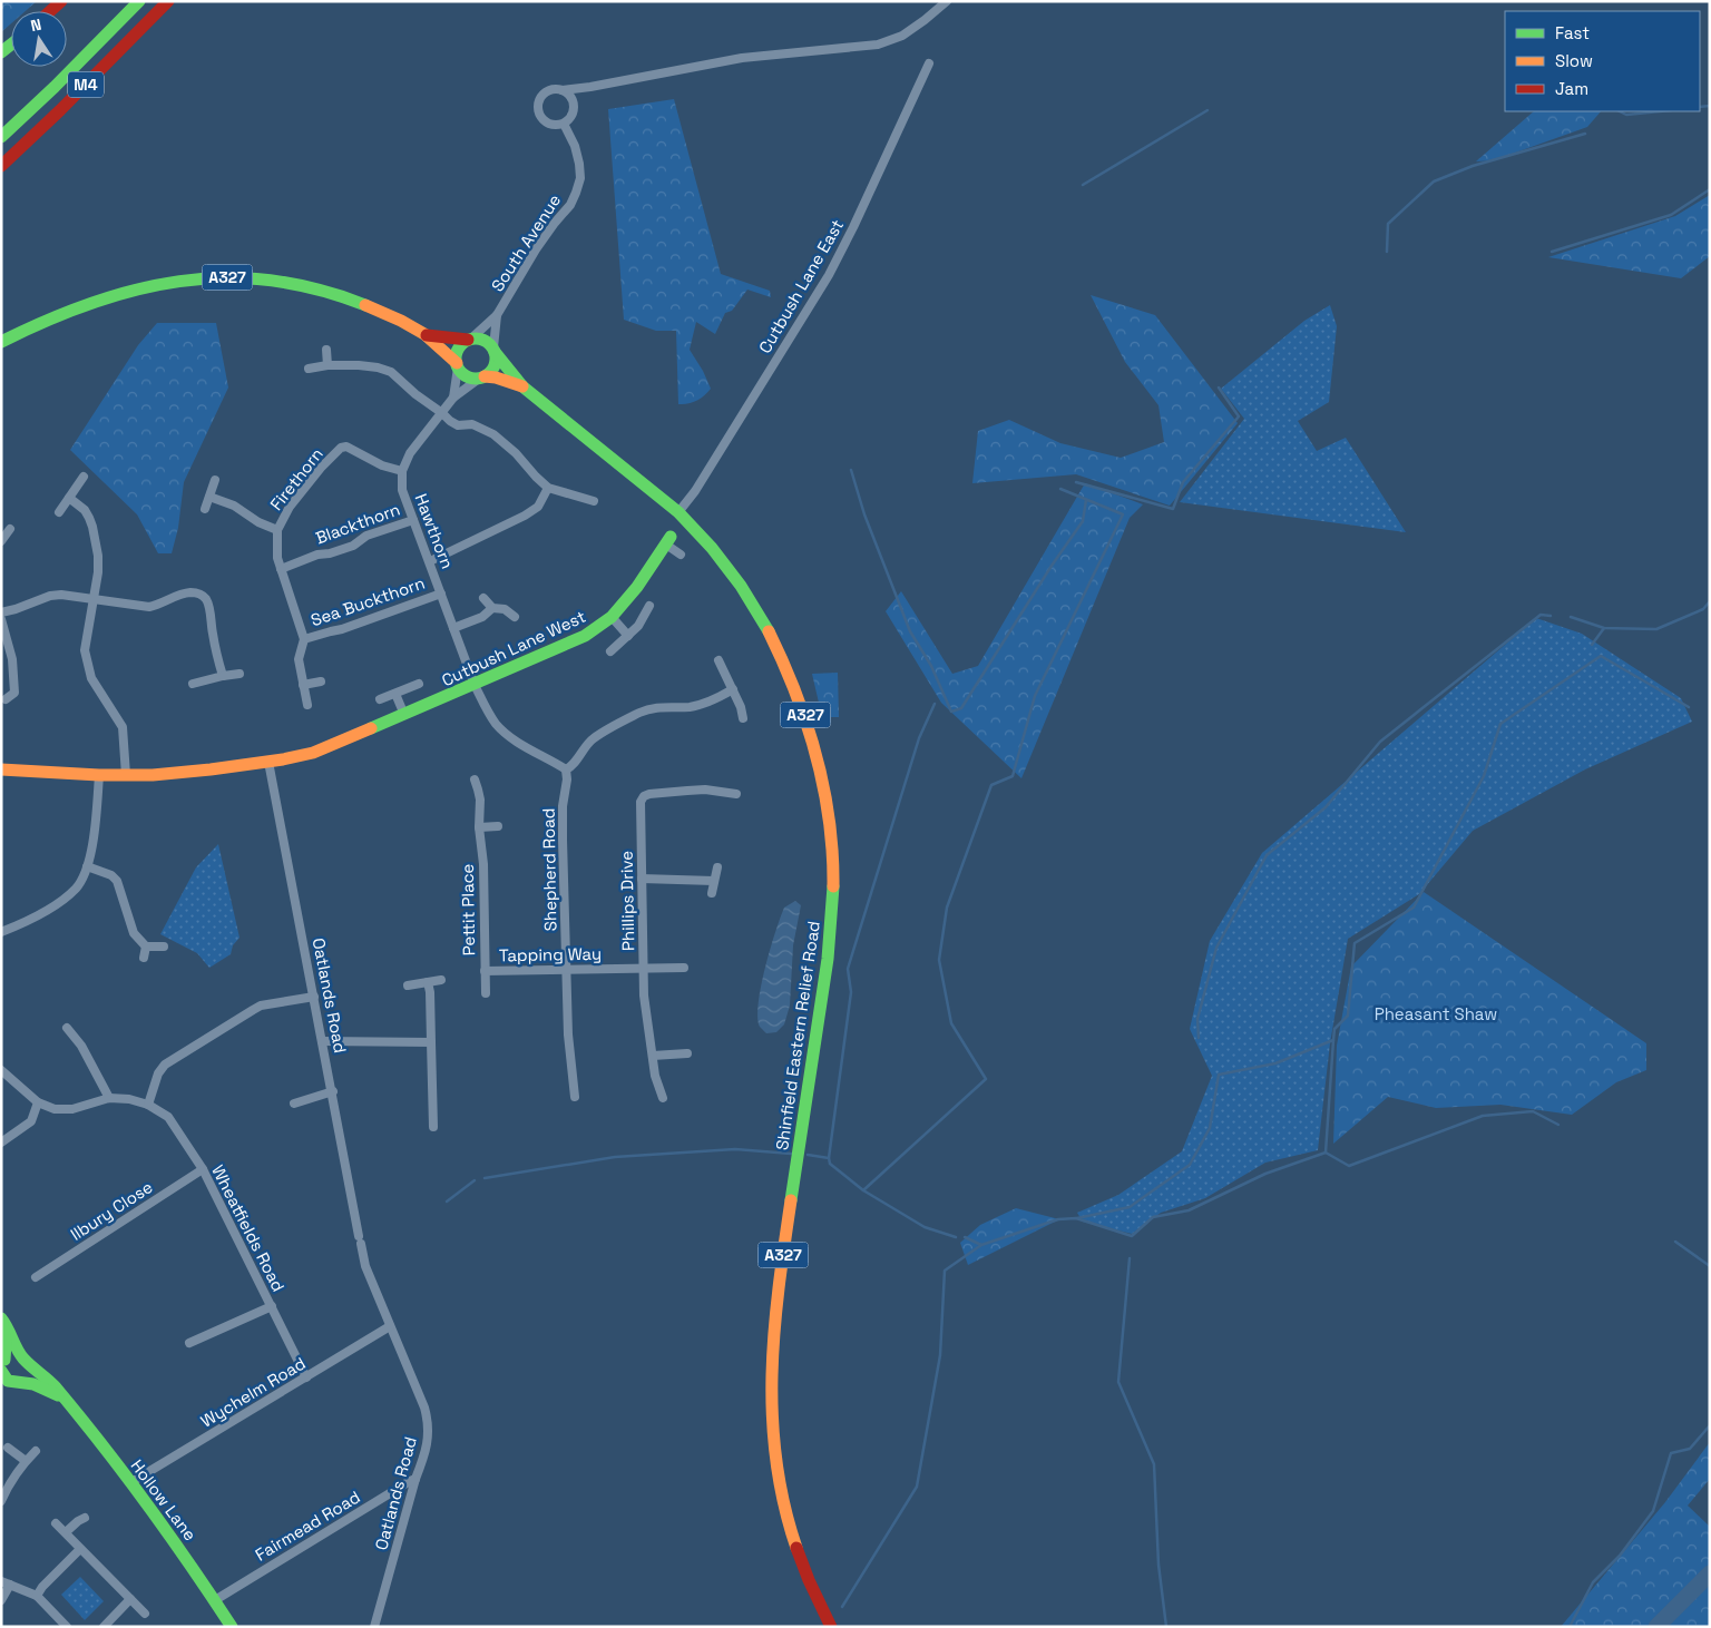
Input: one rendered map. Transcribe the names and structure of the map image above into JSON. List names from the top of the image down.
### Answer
{
  "streets": {
    "main road": [
      "M4",
      "A327",
      "Cutbush Lane West",
      "Shinfield Eastern Relief Road",
      "Hollow Lane"
    ],
    "street": [
      "South Avenue",
      "Cutbush Lane East",
      "Firethorn",
      "Blackthorn",
      "Hawthorn",
      "Sea Buckthorn",
      "Shepherd Road",
      "Phillips Drive",
      "Pettit Place",
      "Tapping Way",
      "Oatlands Road",
      "Ilbury Close",
      "Wheatfields Road",
      "Wychelm Road",
      "Fairmead Road"
    ]
  },
  "crossings": [
    ["South Avenue", "A327"],
    ["South Avenue", "Shinfield Eastern Relief Road"],
    ["A327", "Shinfield Eastern Relief Road"],
    ["Cutbush Lane East", "Shinfield Eastern Relief Road"],
    ["Firethorn", "Blackthorn"],
    ["Firethorn", "Hawthorn"],
    ["Firethorn", "Sea Buckthorn"],
    ["Blackthorn", "Hawthorn"],
    ["Hawthorn", "Sea Buckthorn"],
    ["Hawthorn", "Cutbush Lane West"],
    ["Cutbush Lane West", "Oatlands Road"],
    ["Shepherd Road", "Tapping Way"],
    ["Phillips Drive", "Tapping Way"],
    ["Pettit Place", "Tapping Way"],
    ["Oatlands Road", "Wychelm Road"],
    ["Oatlands Road", "Fairmead Road"],
    ["Ilbury Close", "Wheatfields Road"],
    ["Wheatfields Road", "Wychelm Road"],
    ["Wychelm Road", "Hollow Lane"],
    ["Hollow Lane", "Fairmead Road"]
  ],
  "parks": ["Pheasant Shaw"],
  "legend": ["Fast", "Slow", "Jam"],
  "north": "top"
}
